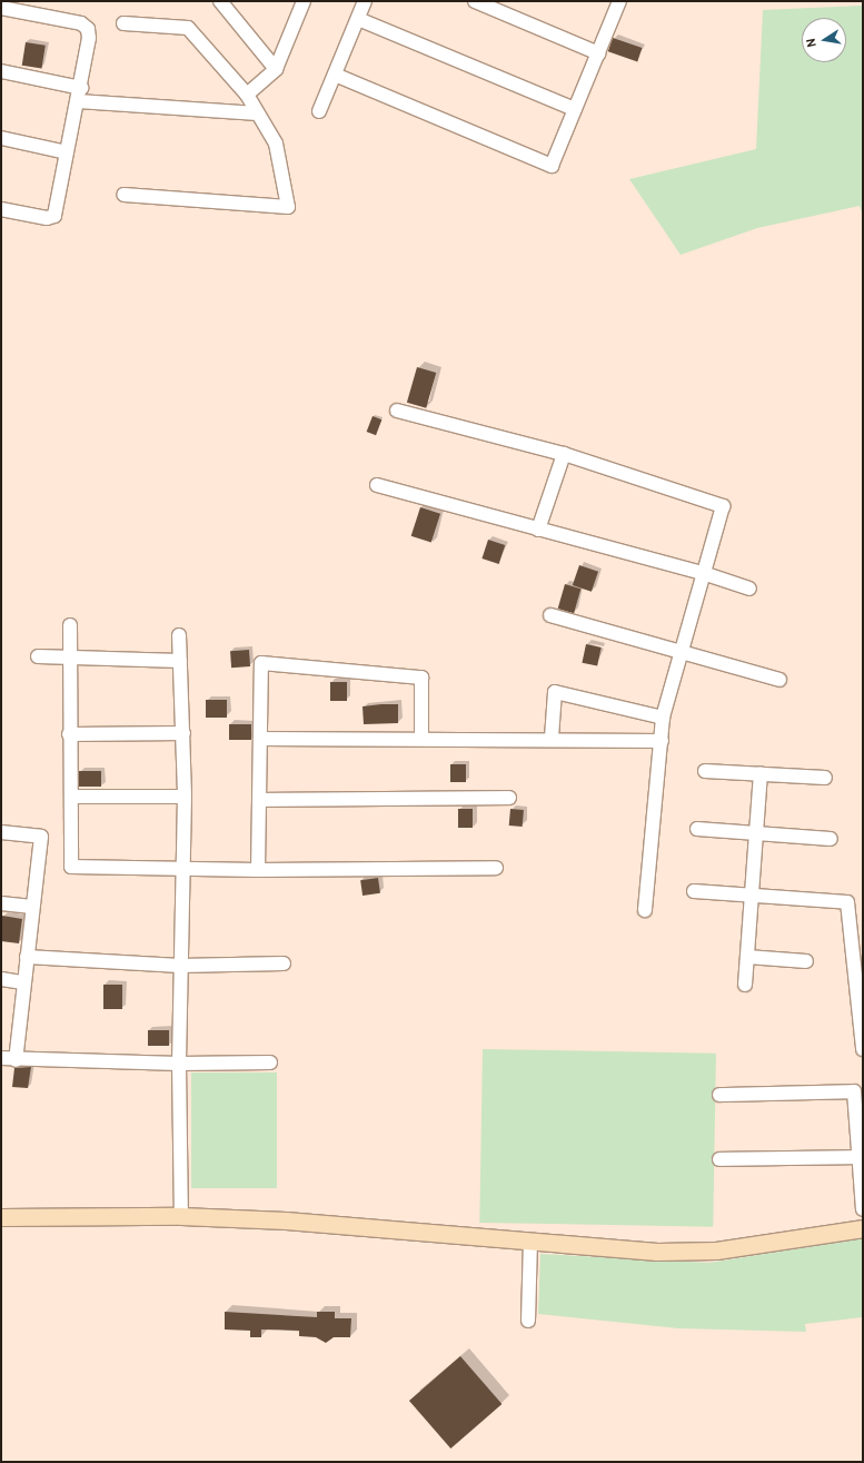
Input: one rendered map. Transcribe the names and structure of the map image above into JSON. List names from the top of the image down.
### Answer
{
  "north": "left"
}
